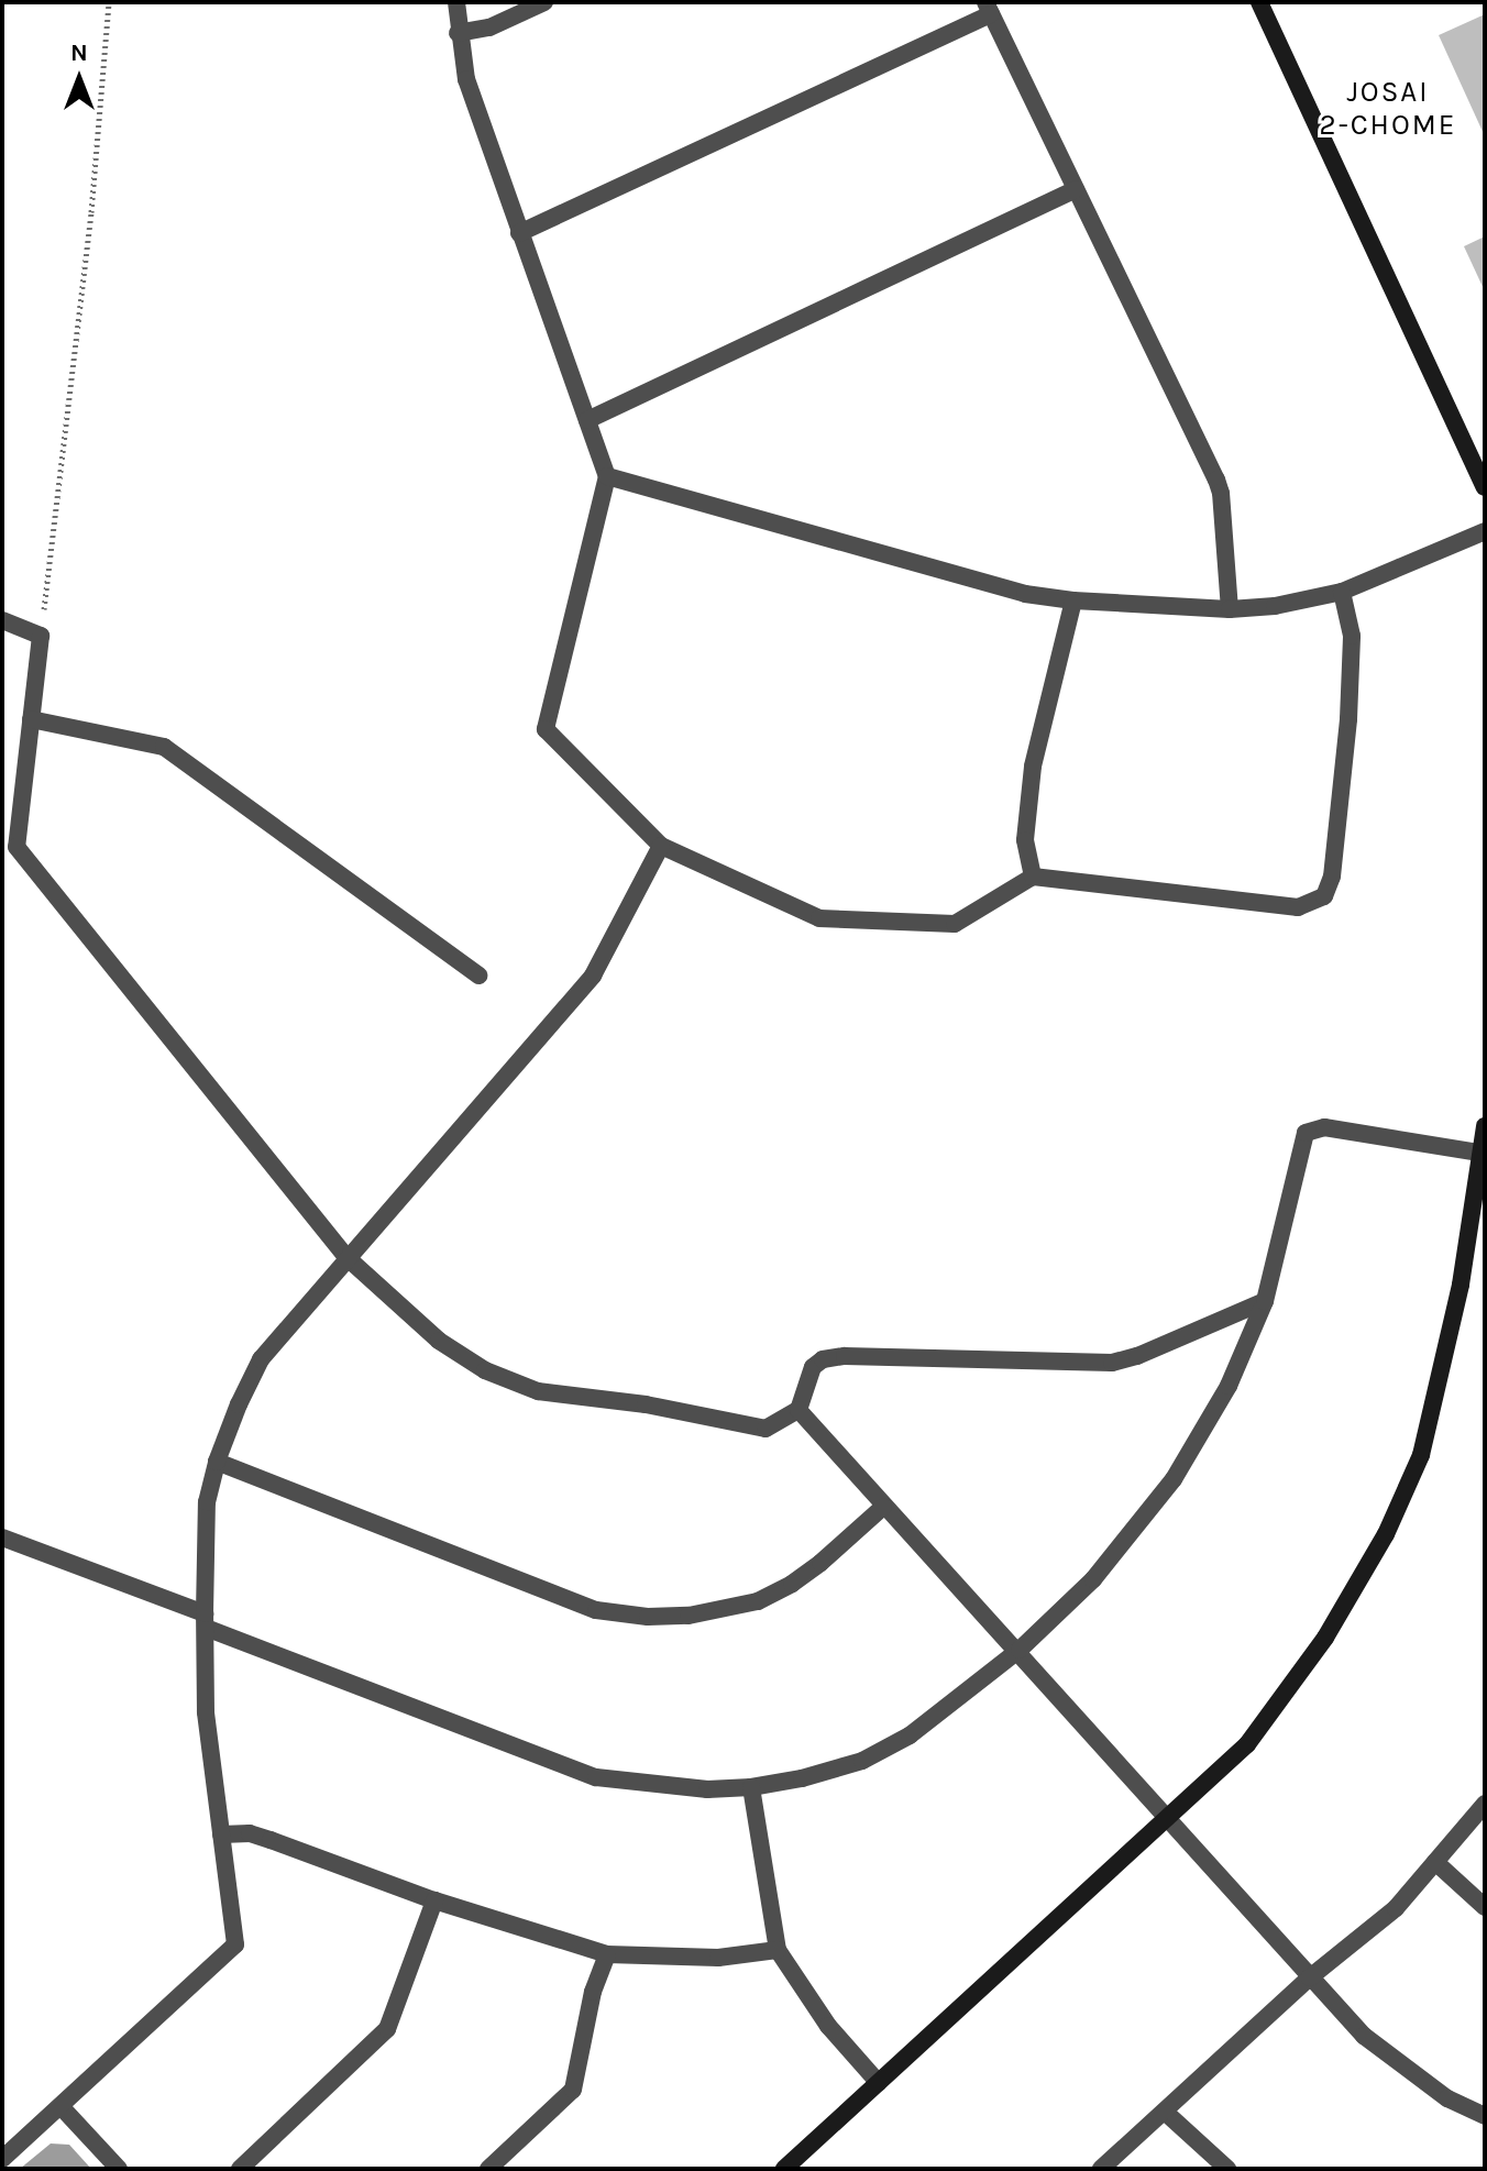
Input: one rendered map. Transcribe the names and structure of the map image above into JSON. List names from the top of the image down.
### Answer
{
  "districts": ["JOSAI 2-CHOME"],
  "north": "top"
}
